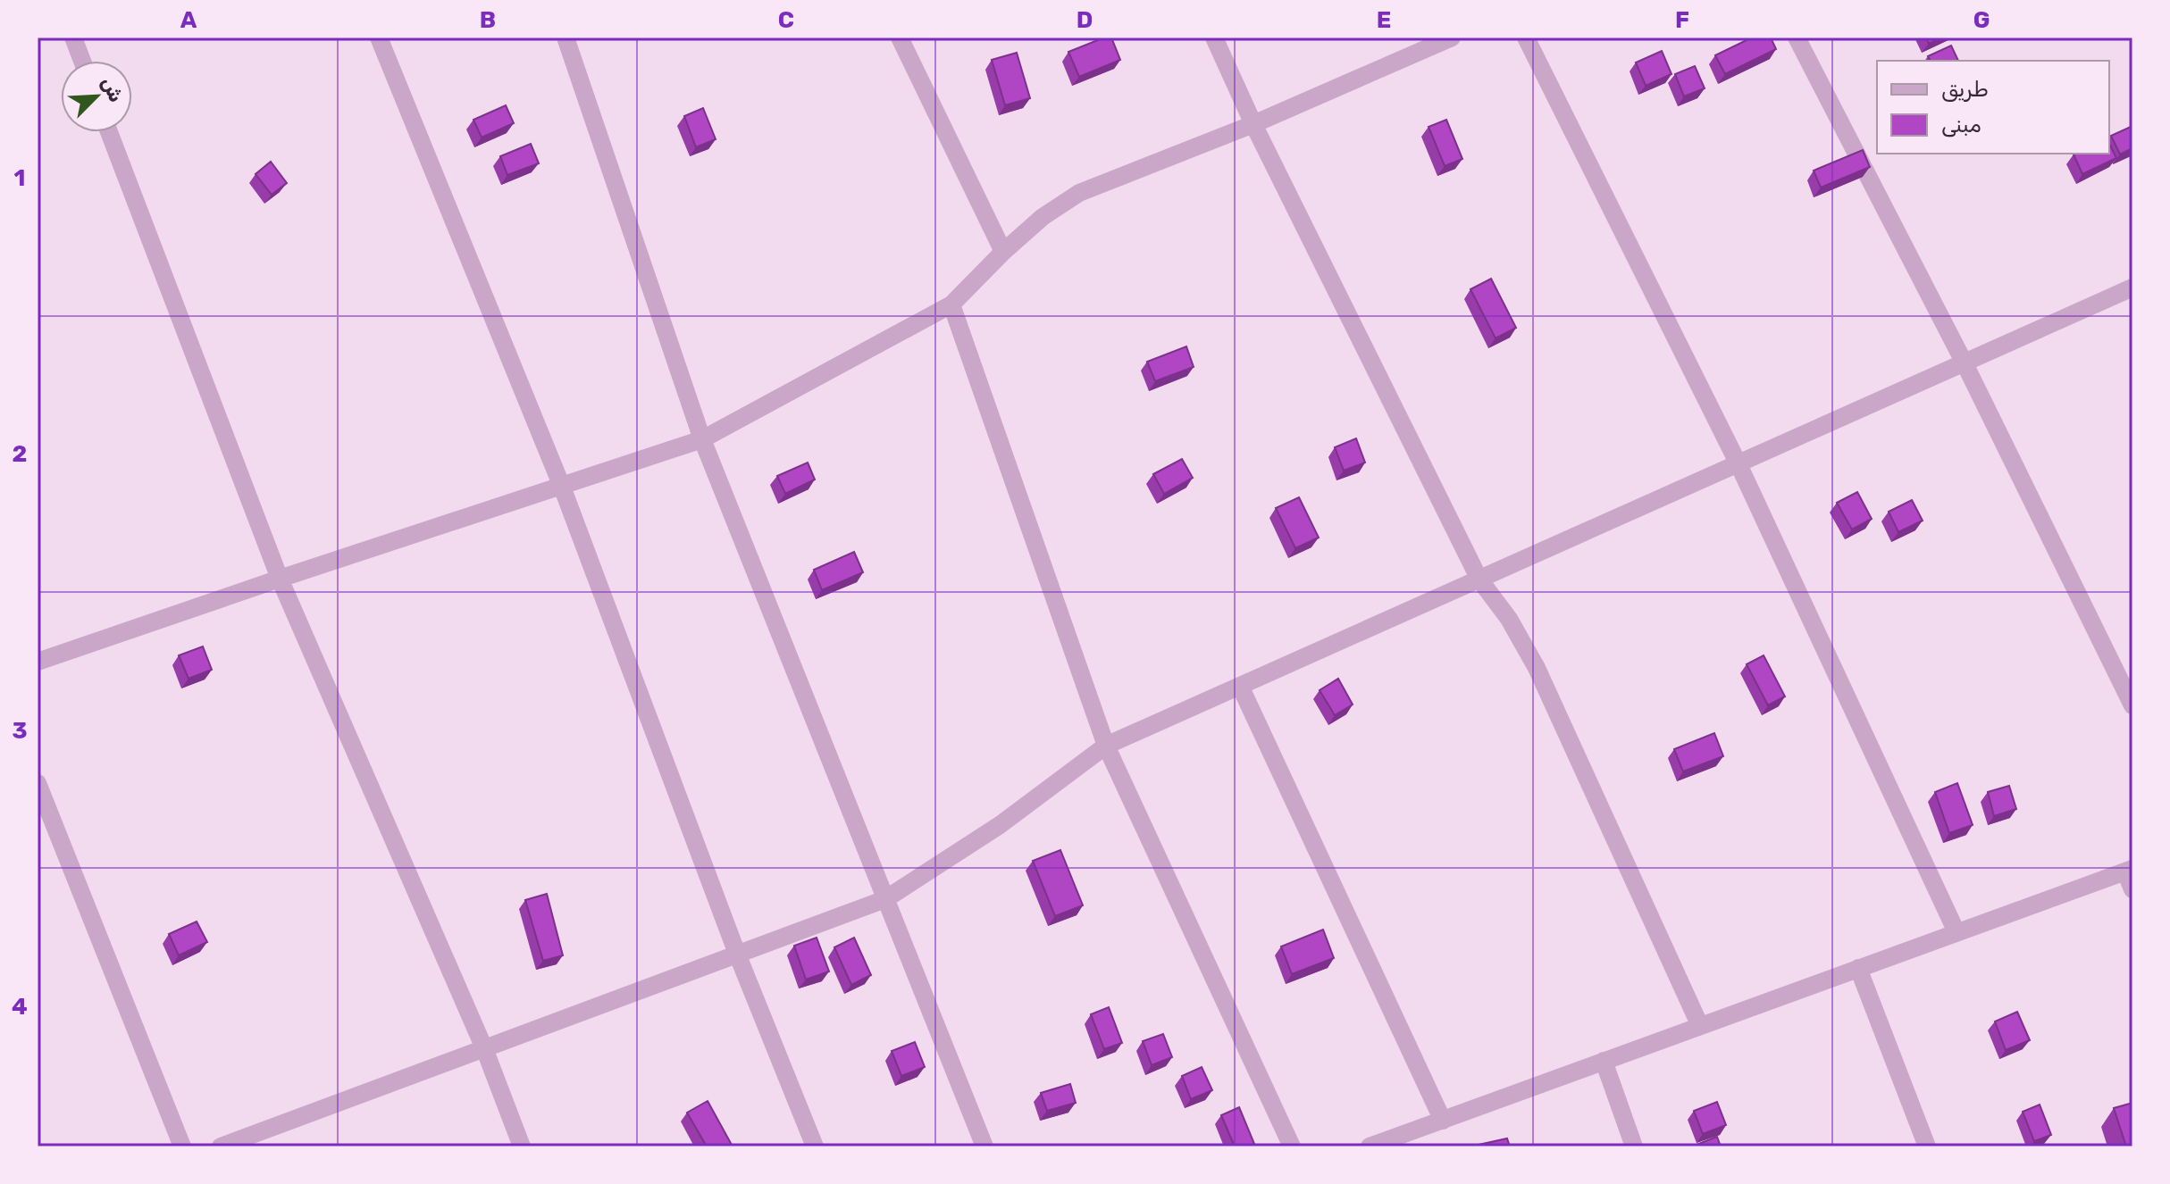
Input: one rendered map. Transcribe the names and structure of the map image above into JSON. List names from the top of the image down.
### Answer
{
  "legend": ["طريق", "مبنى"],
  "north": "top right",
  "grid": {
    "columns": [
      "A",
      "B",
      "C",
      "D",
      "E",
      "F",
      "G"
    ],
    "rows": [
      "1",
      "2",
      "3",
      "4"
    ]
  }
}
